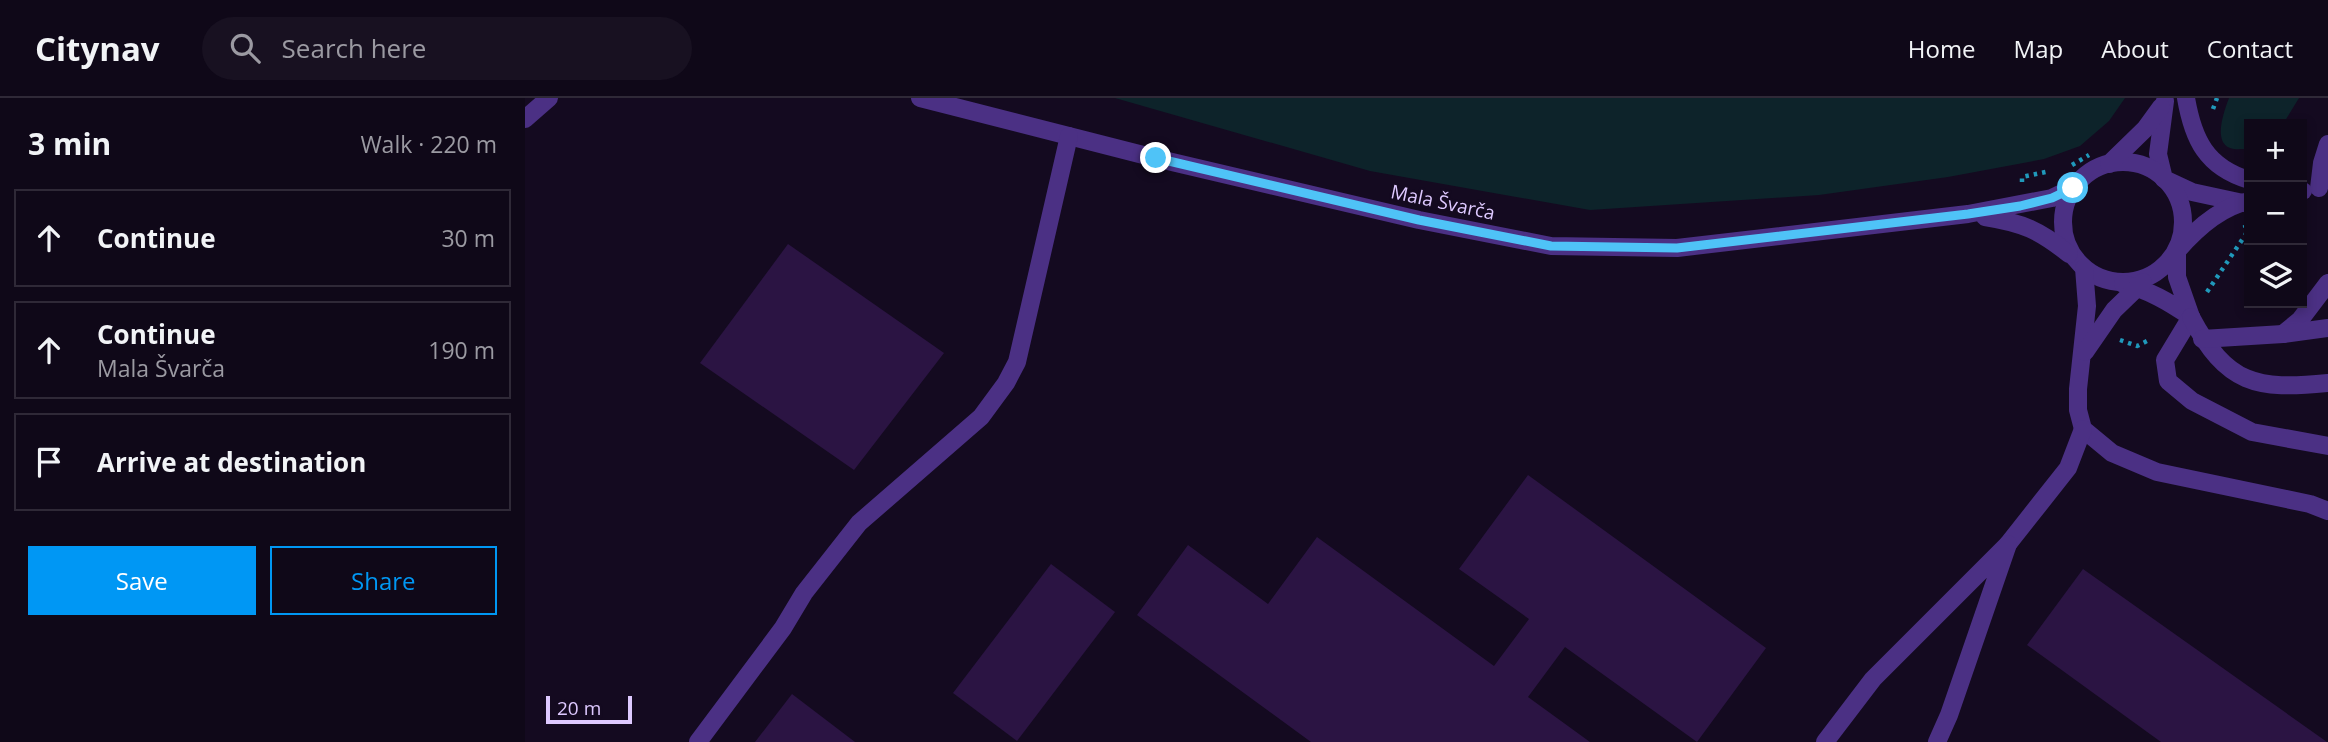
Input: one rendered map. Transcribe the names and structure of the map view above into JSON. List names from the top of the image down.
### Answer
{
  "streets": {
    "street": ["Mala Švarča"]
  },
  "scale_bar": "20 m",
  "page": {
    "header": "Citynav",
    "search": "Search here",
    "nav": [
      "Home",
      "Map",
      "About",
      "Contact"
    ],
    "heading": ["3 min", "Walk · 220 m"],
    "map_buttons": ["+", "−"],
    "list": [
      ["Continue", "30 m"],
      ["Continue", "Mala Švarča", "190 m"],
      "Arrive at destination"
    ],
    "buttons": ["Save", "Share"],
    "scale": "20 m"
  }
}
